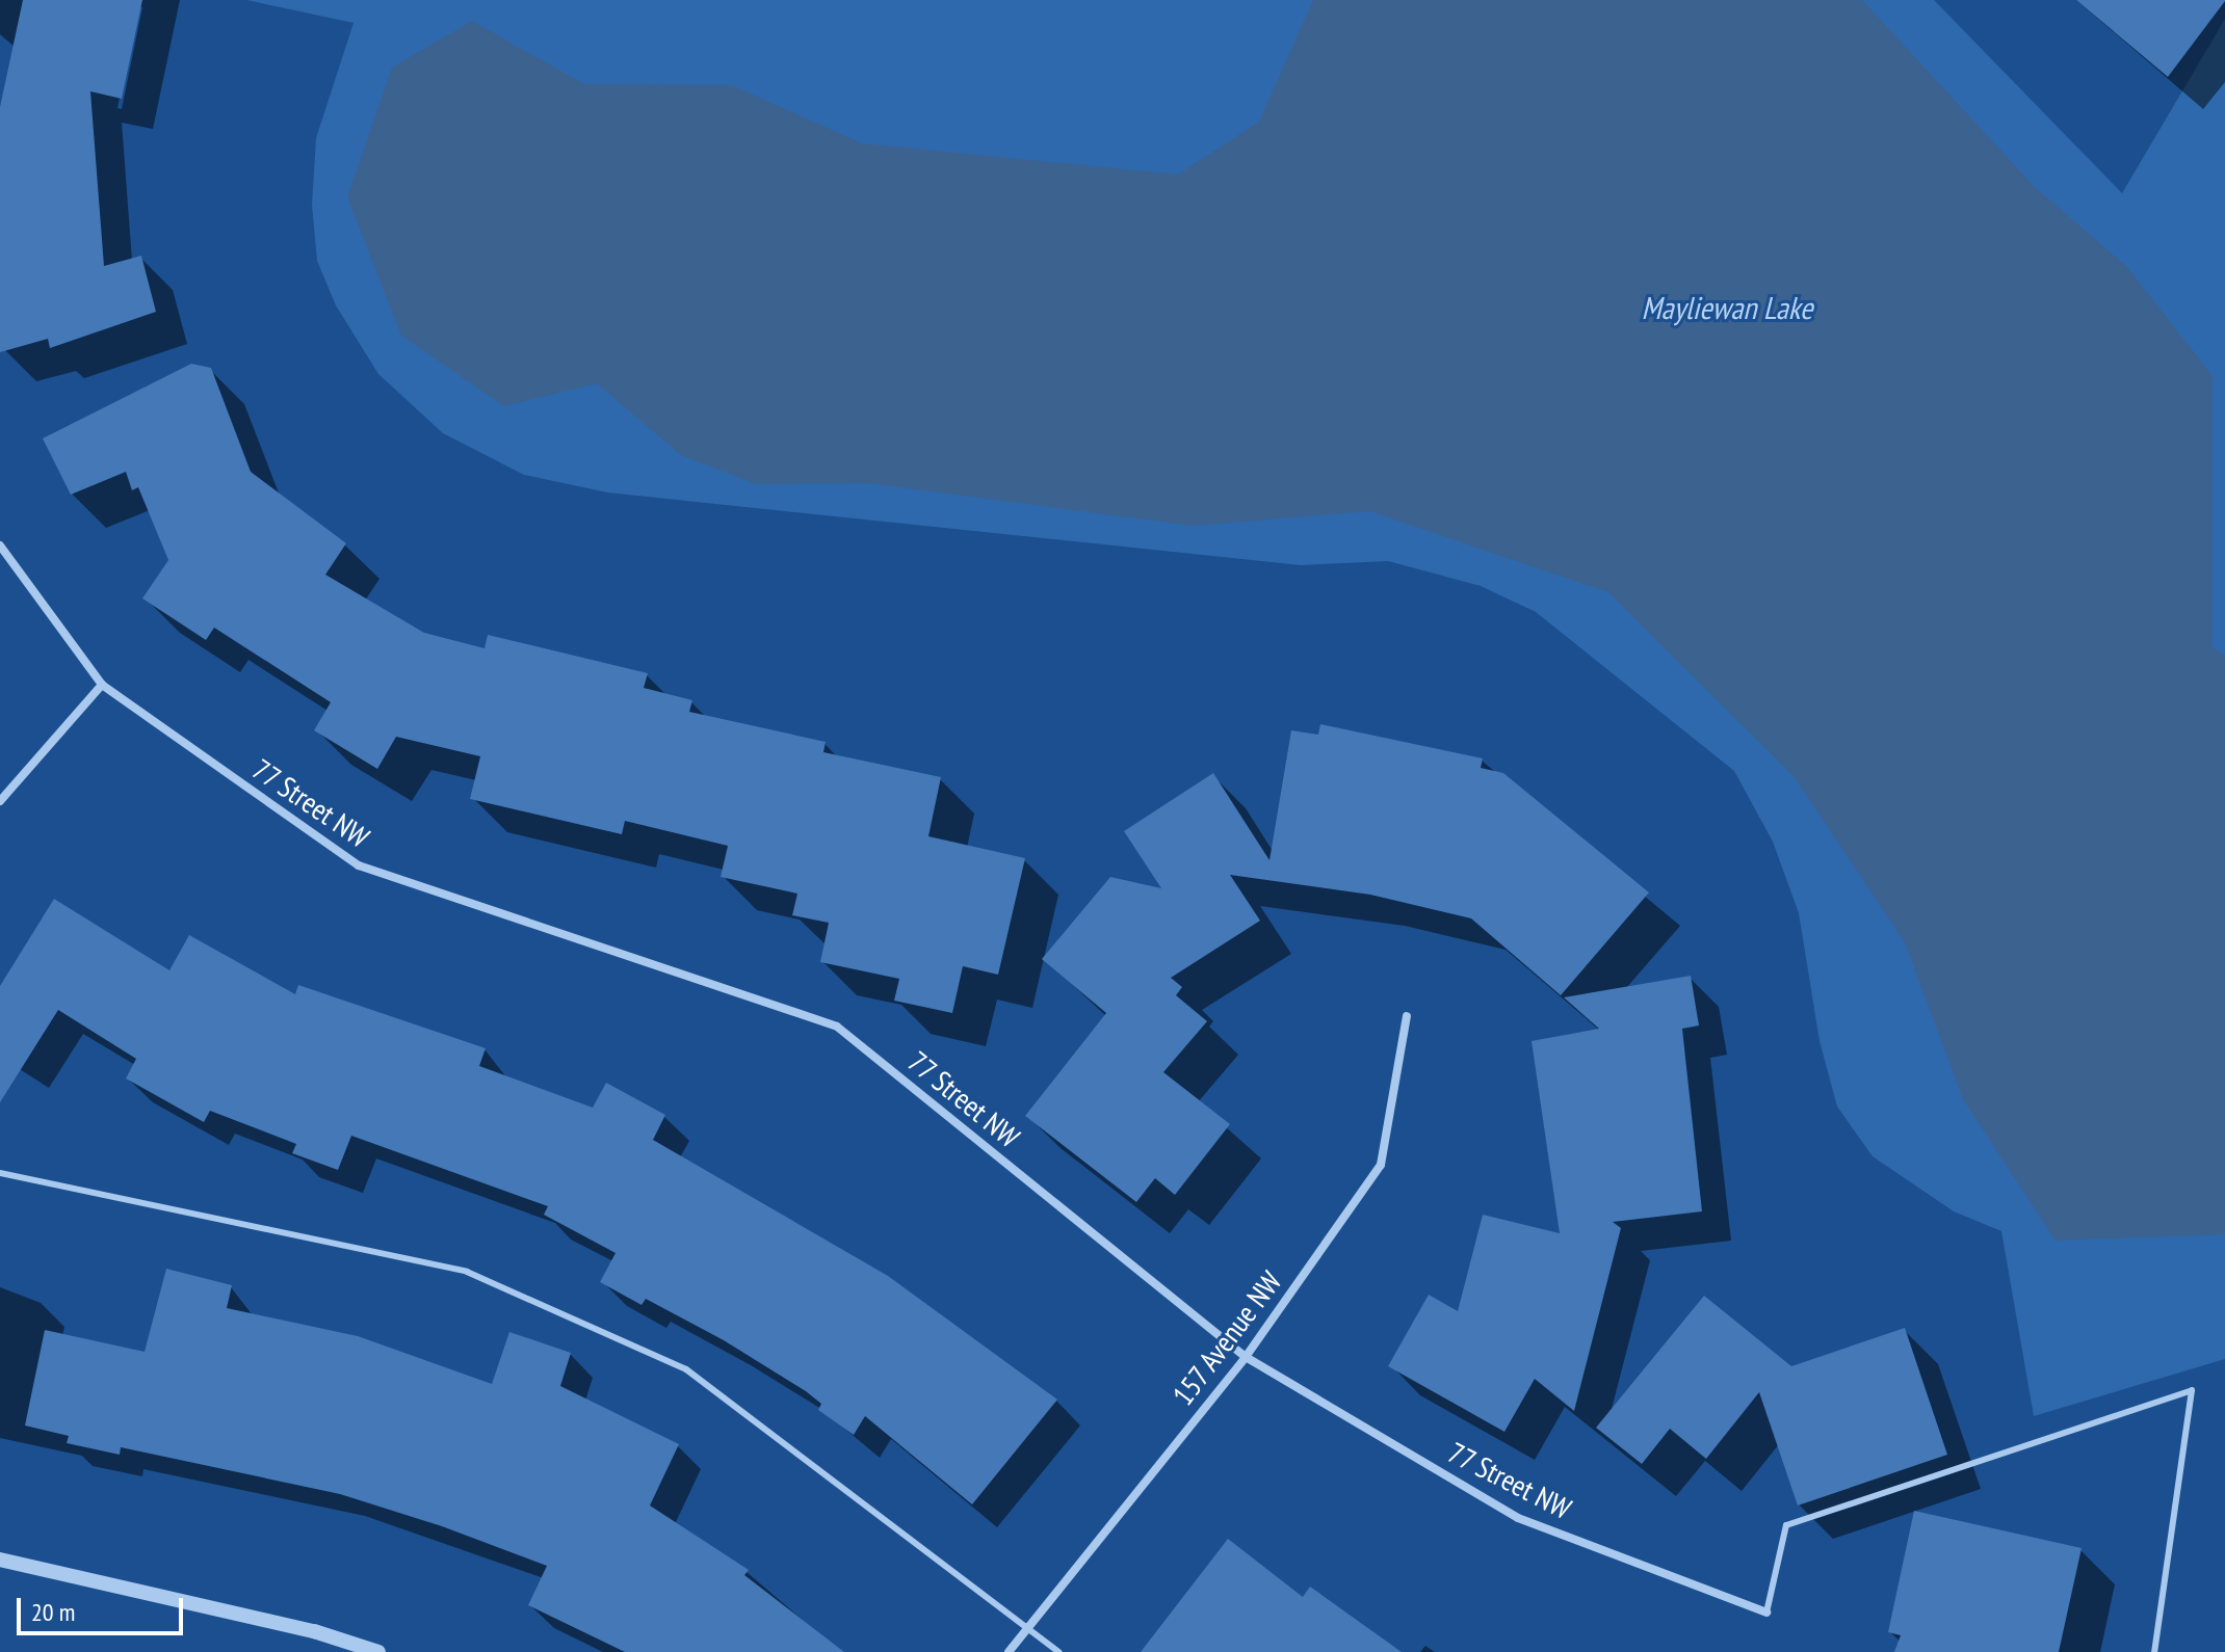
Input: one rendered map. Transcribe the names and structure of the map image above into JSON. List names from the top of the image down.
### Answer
{
  "streets": {
    "street": ["77 Street NW", "157 Avenue NW"]
  },
  "crossings": [
    ["77 Street NW", "157 Avenue NW"]
  ],
  "water": ["Mayliewan Lake"],
  "scale_bar": "20 m"
}
